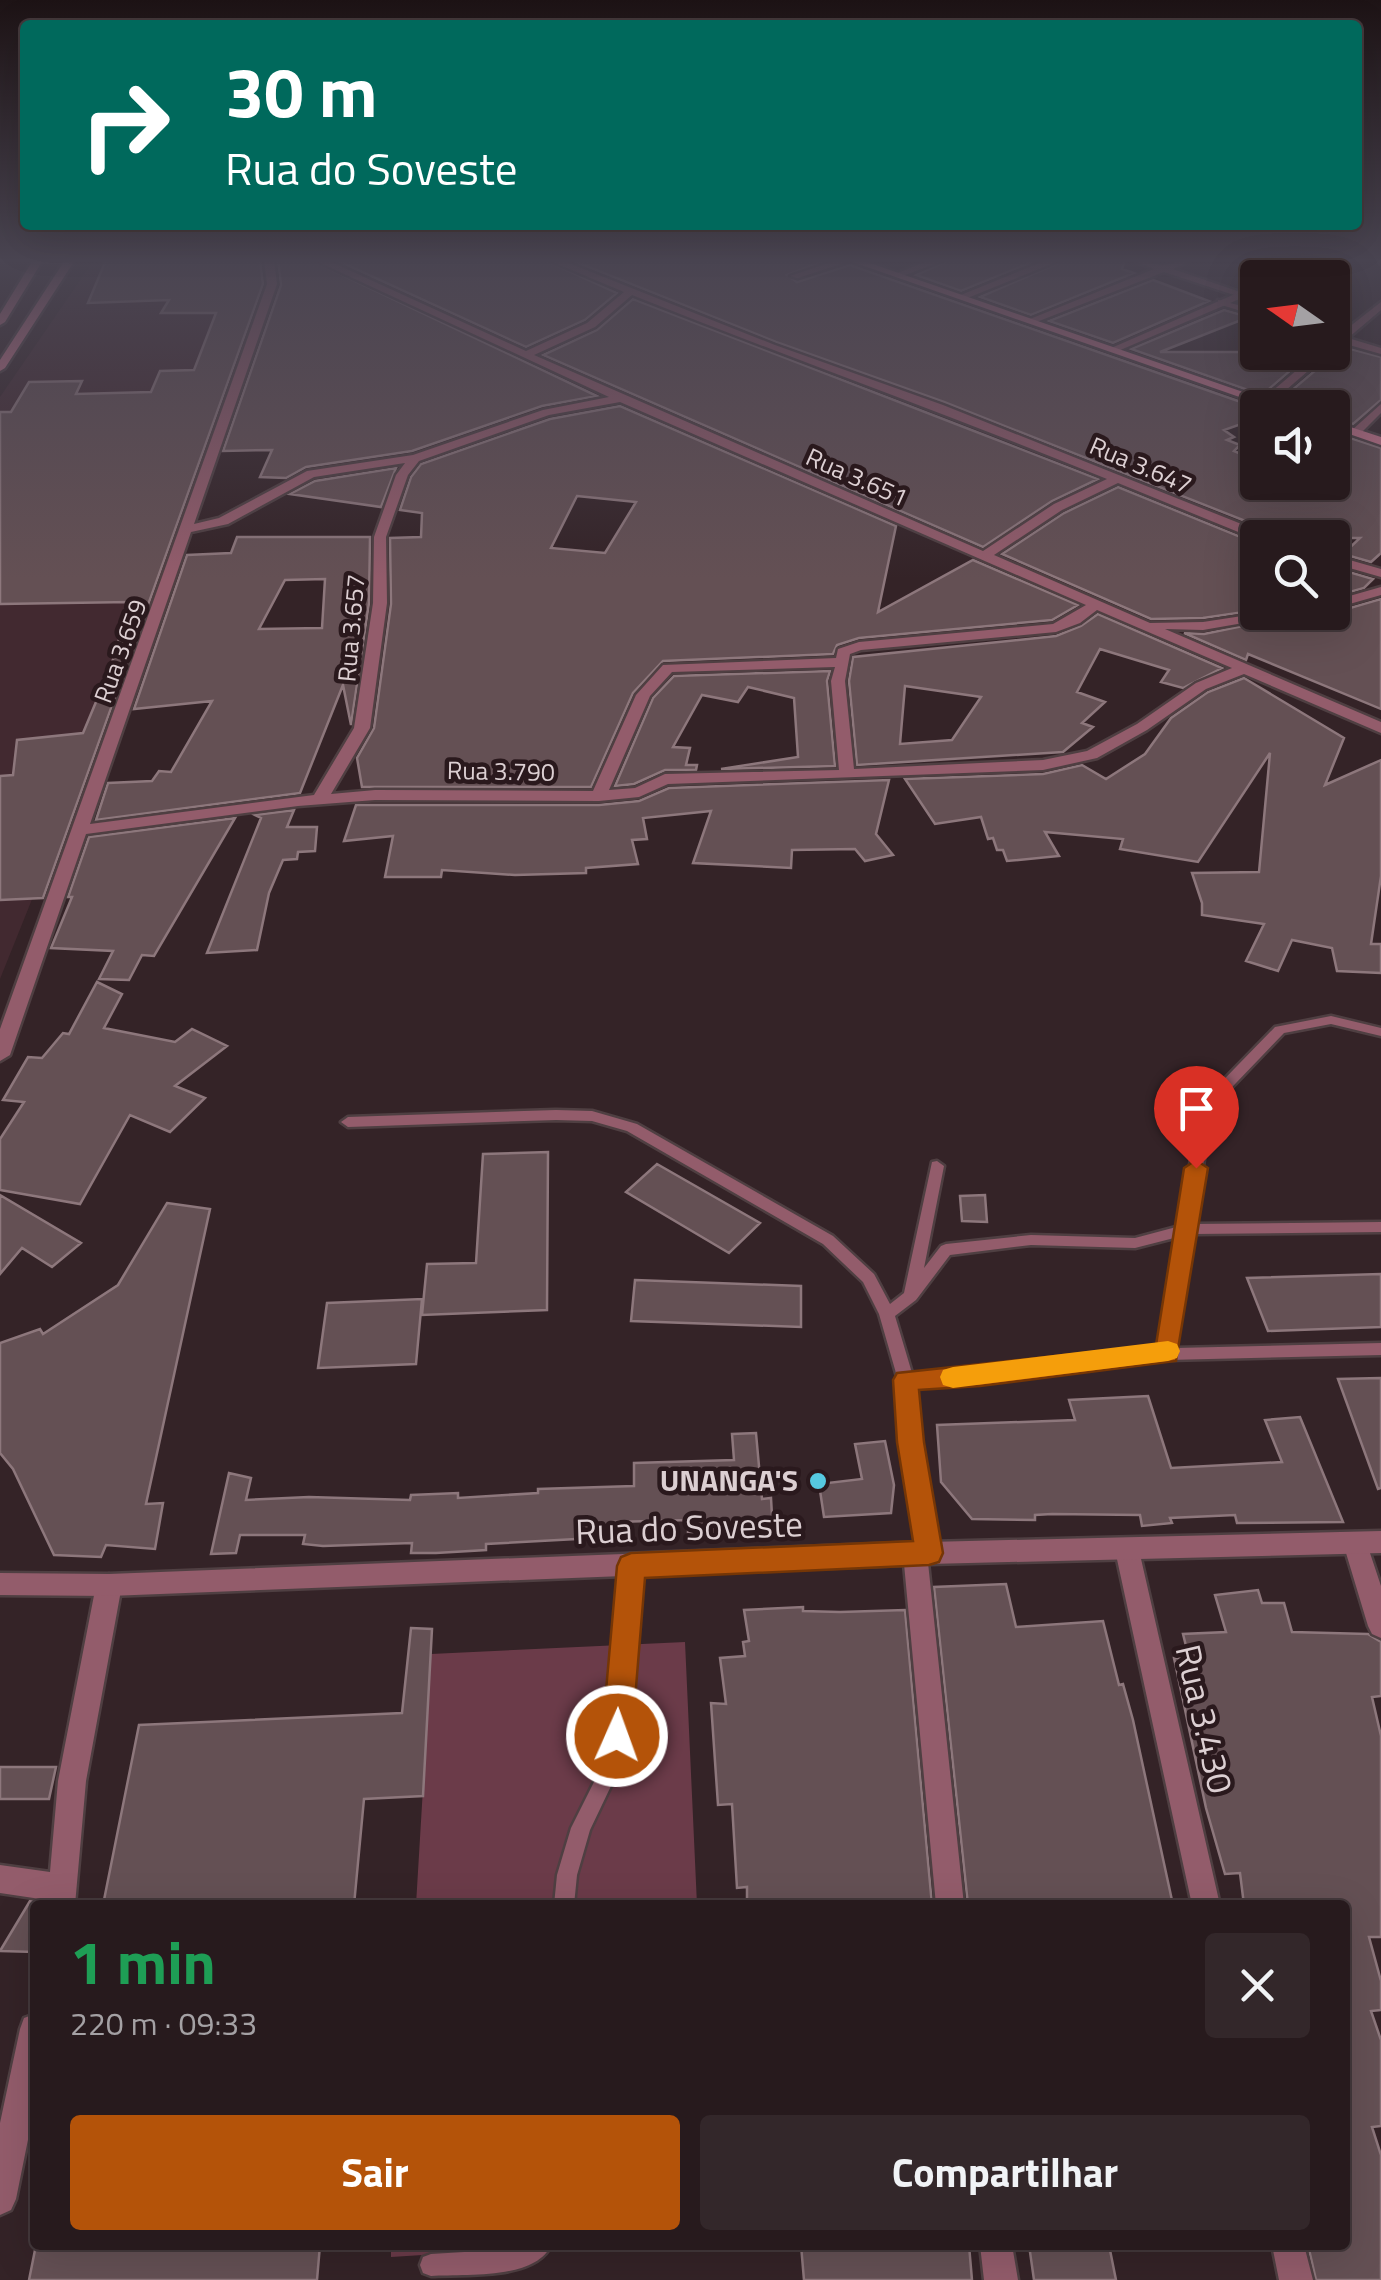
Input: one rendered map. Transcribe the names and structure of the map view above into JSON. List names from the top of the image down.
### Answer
{
  "streets": {
    "street": [
      "Rua 3.647",
      "Rua 3.651",
      "Rua 3.657",
      "Rua 3.659",
      "Rua 3.790",
      "Rua do Soveste",
      "Rua 3.430"
    ]
  },
  "crossings": [
    ["Rua 3.651", "Rua 3.790"],
    ["Rua 3.657", "Rua 3.790"],
    ["Rua 3.659", "Rua 3.790"],
    ["Rua do Soveste", "Rua 3.430"]
  ],
  "places": ["UNANGA'S"],
  "north": "left",
  "page": {
    "turn": ["30 m", "Rua do Soveste"],
    "heading": ["1 min", "220 m · 09:33"],
    "buttons": ["Sair", "Compartilhar"]
  }
}
